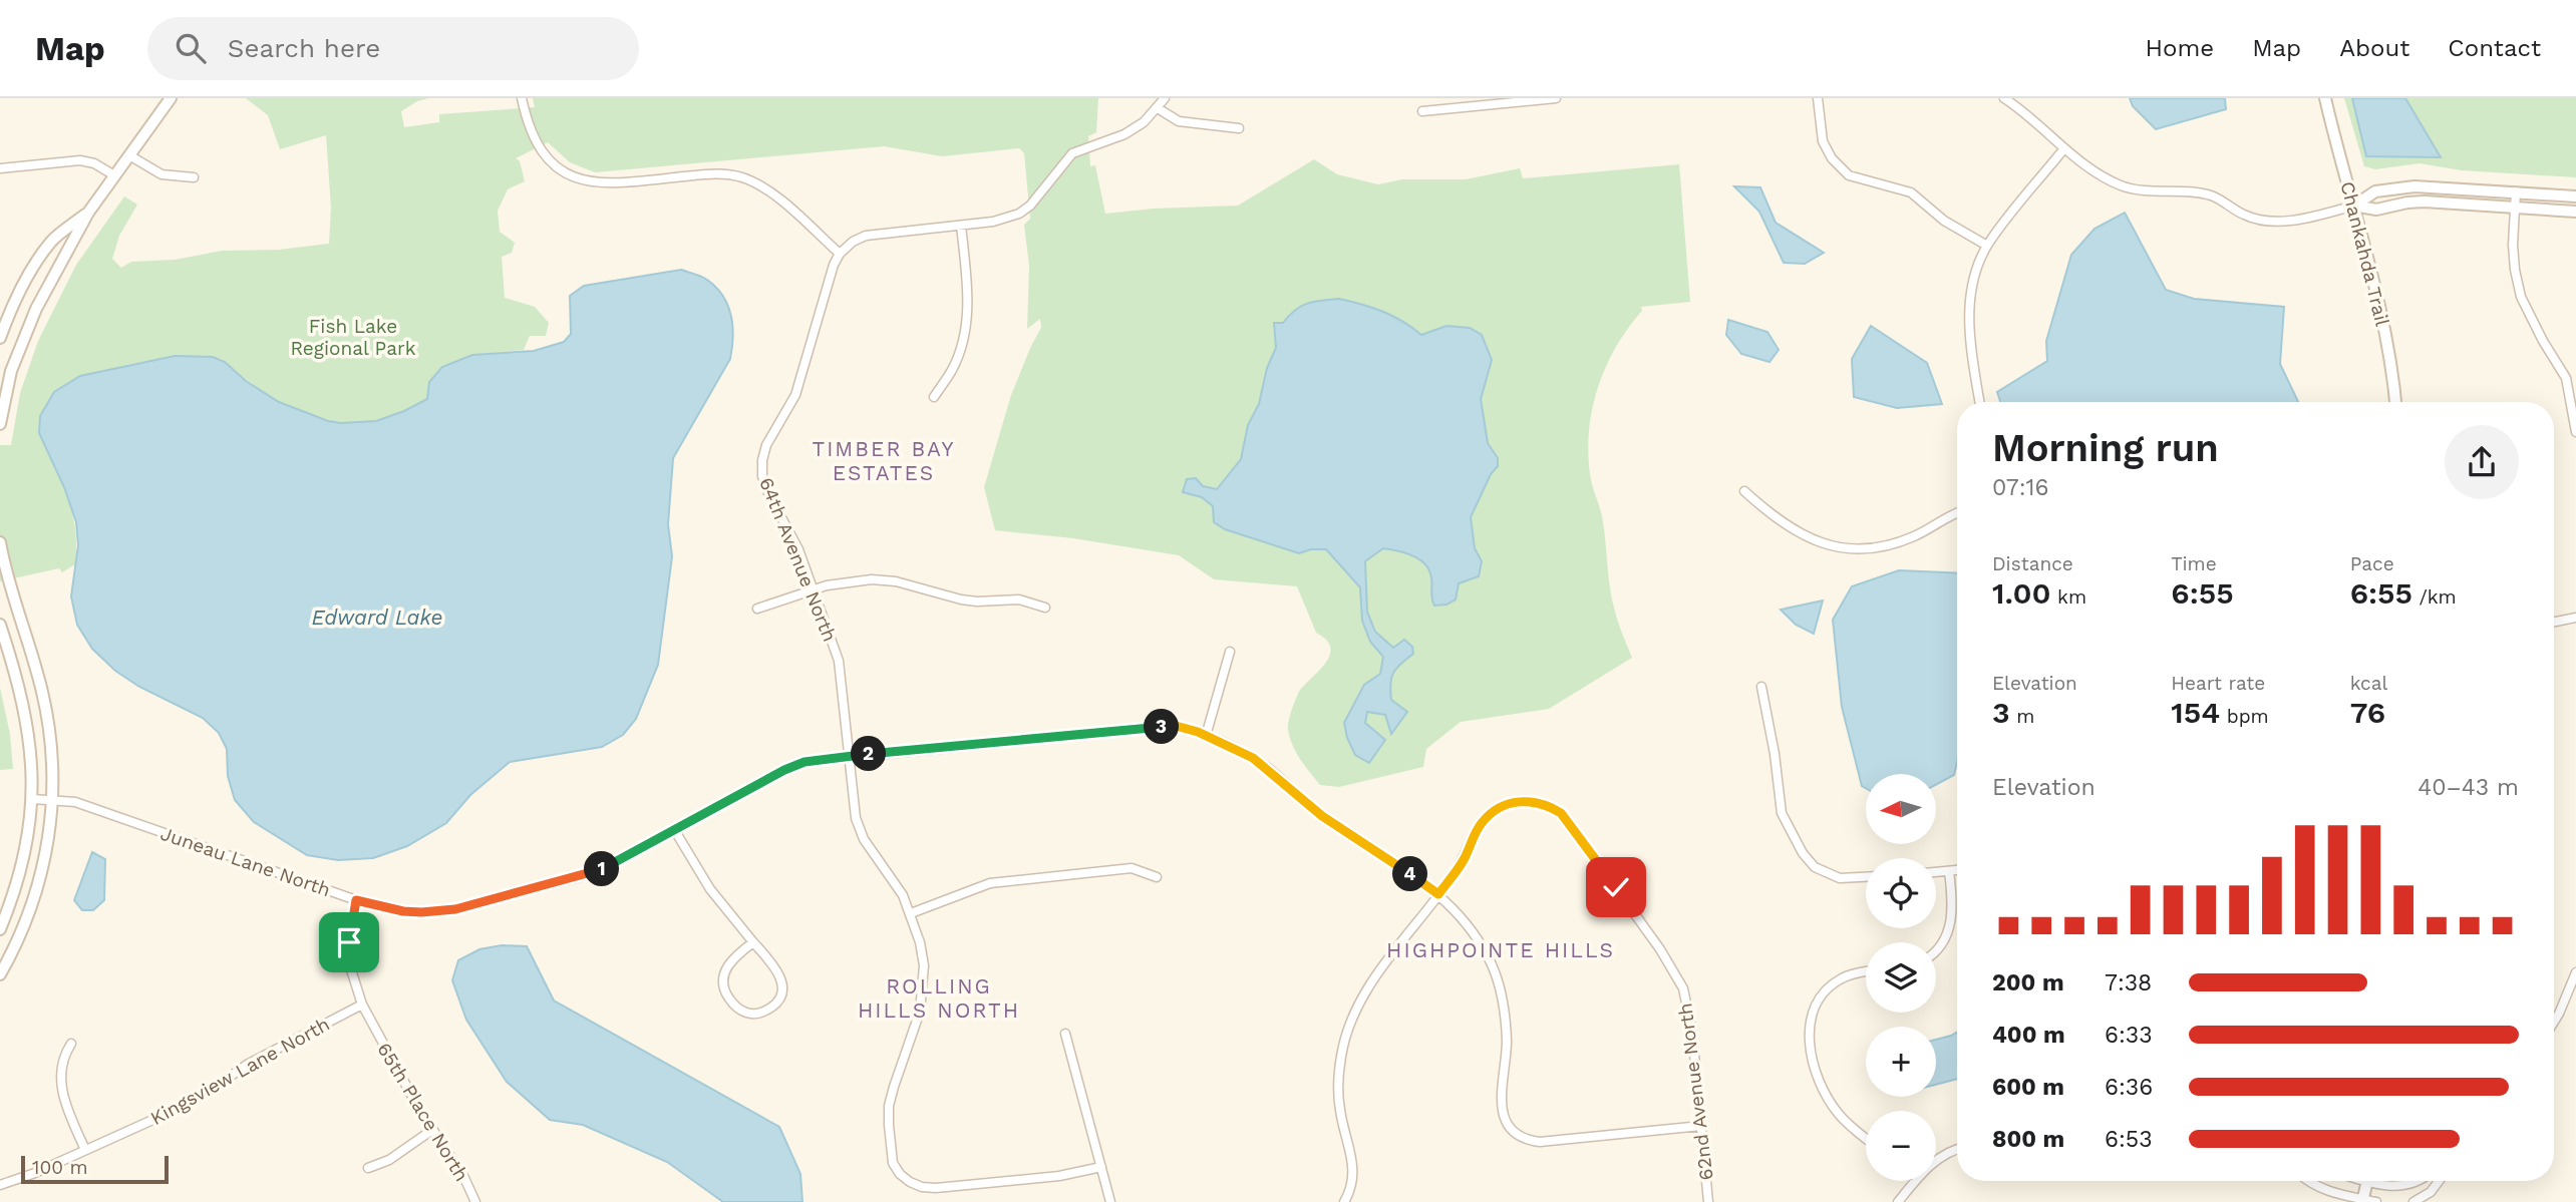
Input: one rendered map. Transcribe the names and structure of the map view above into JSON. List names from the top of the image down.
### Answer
{
  "streets": {
    "main road": ["Chankahda Trail"],
    "street": [
      "64th Avenue North",
      "Juneau Lane North",
      "Kingsview Lane North",
      "62nd Avenue North",
      "65th Place North"
    ]
  },
  "crossings": [
    ["64th Avenue North", "Juneau Lane North"],
    ["Juneau Lane North", "62nd Avenue North"],
    ["Juneau Lane North", "65th Place North"],
    ["Kingsview Lane North", "65th Place North"]
  ],
  "districts": ["TIMBER BAY ESTATES", "HIGHPOINTE HILLS", "ROLLING HILLS NORTH"],
  "water": ["Edward Lake"],
  "parks": ["Fish Lake Regional Park"],
  "scale_bar": "100 m",
  "north": "left",
  "page": {
    "header": "Map",
    "search": "Search here",
    "nav": [
      "Home",
      "Map",
      "About",
      "Contact"
    ],
    "heading": ["Morning run", "07:16"],
    "stats": [
      ["Distance", "1.00 km"],
      ["Time", "6:55"],
      ["Pace", "6:55 /km"],
      ["Elevation", "3 m"],
      ["Heart rate", "154 bpm"],
      ["kcal", "76"]
    ],
    "pins": [
      "3",
      "2",
      "1",
      "4"
    ],
    "chart": ["Elevation", "40–43 m"],
    "map_buttons": ["+", "−"],
    "list": [
      {
        "name": "200 m",
        "note": "7:38"
      },
      {
        "name": "400 m",
        "note": "6:33"
      },
      {
        "name": "600 m",
        "note": "6:36"
      },
      {
        "name": "800 m",
        "note": "6:53"
      }
    ],
    "scale": "100 m"
  }
}
